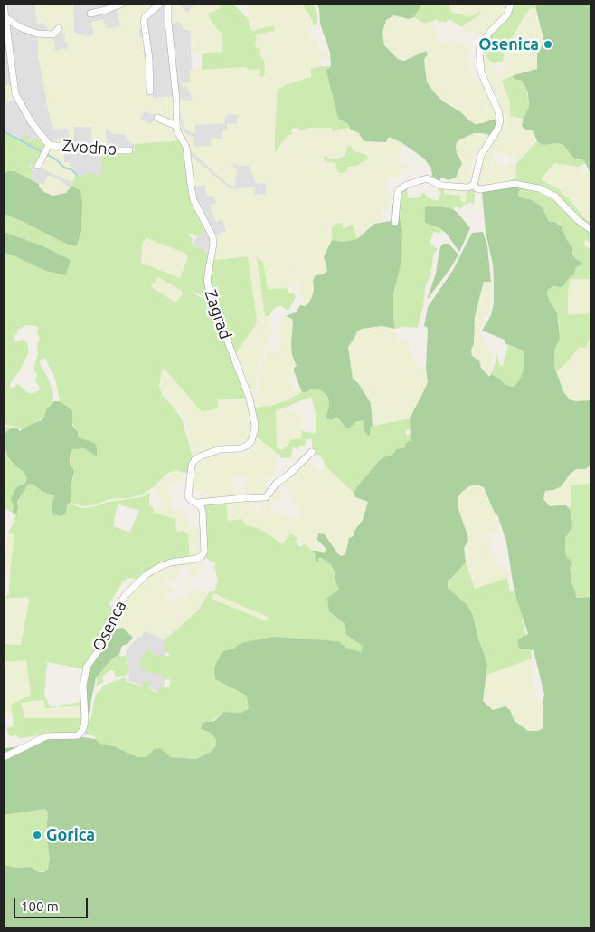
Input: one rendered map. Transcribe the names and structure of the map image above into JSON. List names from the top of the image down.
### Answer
{
  "streets": {
    "street": ["Zvodno", "Zagrad", "Osenca"]
  },
  "crossings": [
    ["Zagrad", "Osenca"]
  ],
  "places": ["Osenica", "Gorica"],
  "scale_bar": "100 m"
}
